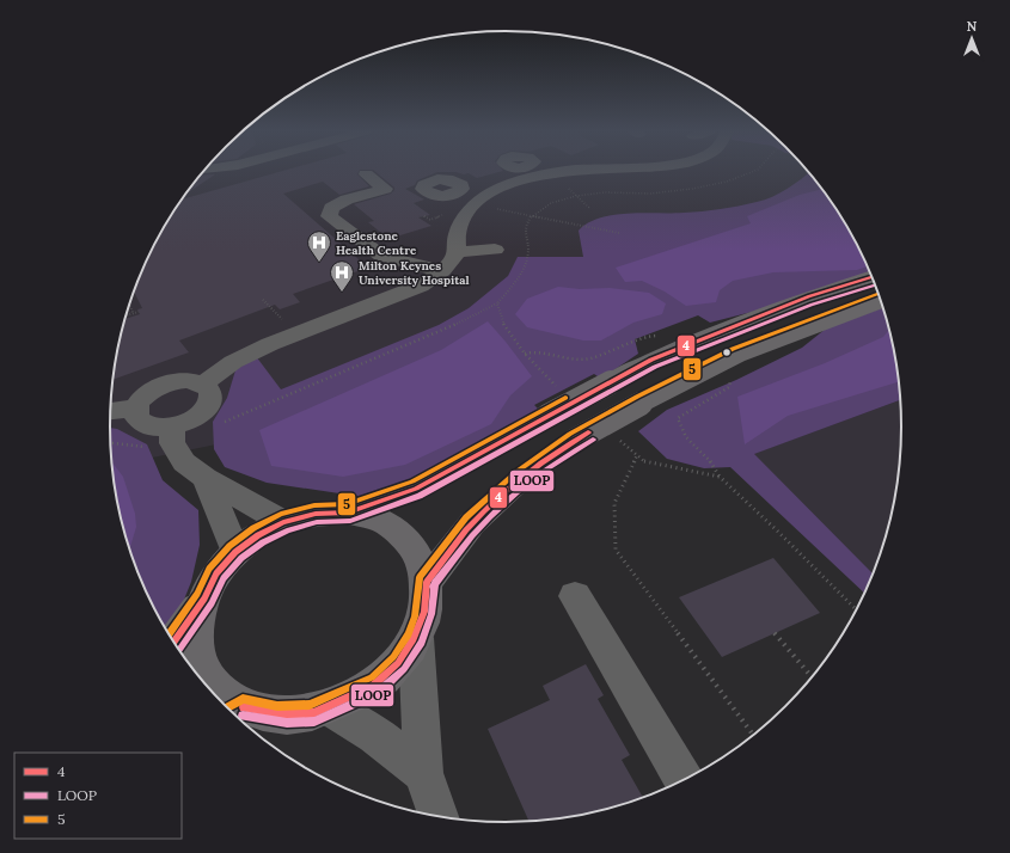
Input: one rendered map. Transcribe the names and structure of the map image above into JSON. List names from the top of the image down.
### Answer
{
  "places": {
    "hospital": ["Eaglestone Health Centre", "Milton Keynes University Hospital"]
  },
  "lines": ["transit line 4", "transit line LOOP", "transit line 5"],
  "legend": ["4", "LOOP", "5"],
  "north": "top"
}
